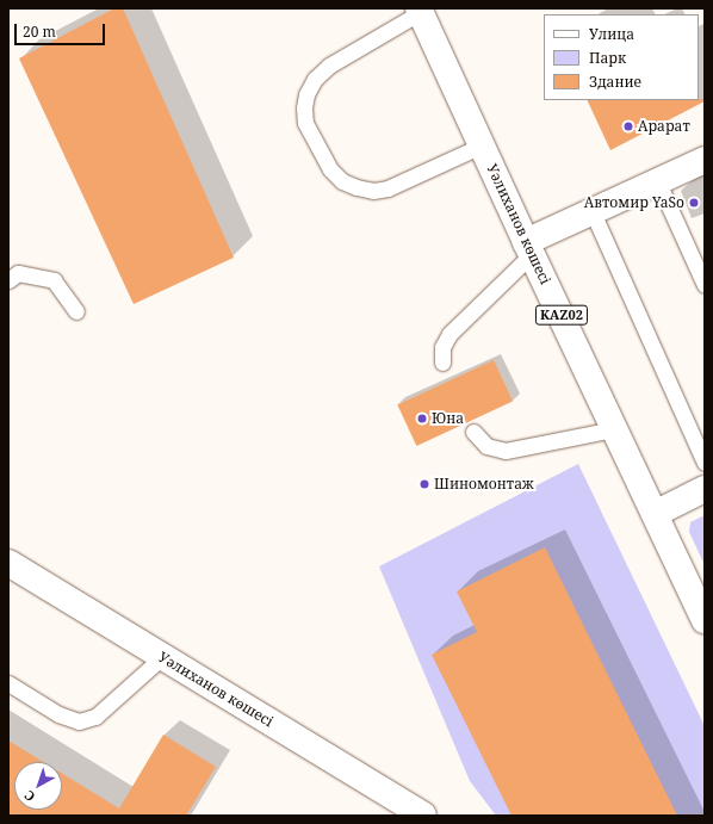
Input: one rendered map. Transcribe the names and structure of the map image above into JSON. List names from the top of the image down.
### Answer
{
  "streets": {
    "main road": ["Уәлиханов көшесі", "KАZ02"]
  },
  "places": [
    "Арарат",
    "Автомир YaSo",
    "Юна",
    "Шиномонтаж"
  ],
  "legend": ["Улица", "Парк", "Здание"],
  "scale_bar": "20 m",
  "north": "bottom left"
}
